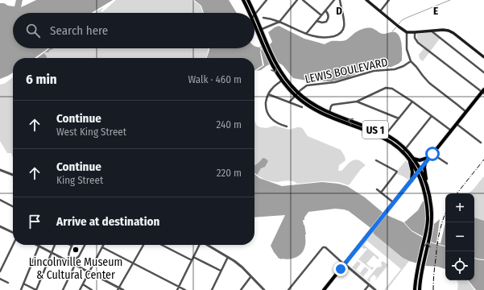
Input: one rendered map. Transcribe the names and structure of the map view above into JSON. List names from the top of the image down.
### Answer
{
  "streets": {
    "main road": ["US 1"],
    "street": ["LEWIS BOULEVARD"]
  },
  "crossings": [
    ["LEWIS BOULEVARD", "US 1"]
  ],
  "places": ["Lincolnville Museum & Cultural Center"],
  "page": {
    "search": "Search here",
    "heading": ["6 min", "Walk · 460 m"],
    "list": [
      ["Continue", "West King Street", "240 m"],
      ["Continue", "King Street", "220 m"],
      "Arrive at destination"
    ],
    "map_buttons": ["+", "−"]
  },
  "grid": {
    "columns": ["D", "E"]
  }
}
